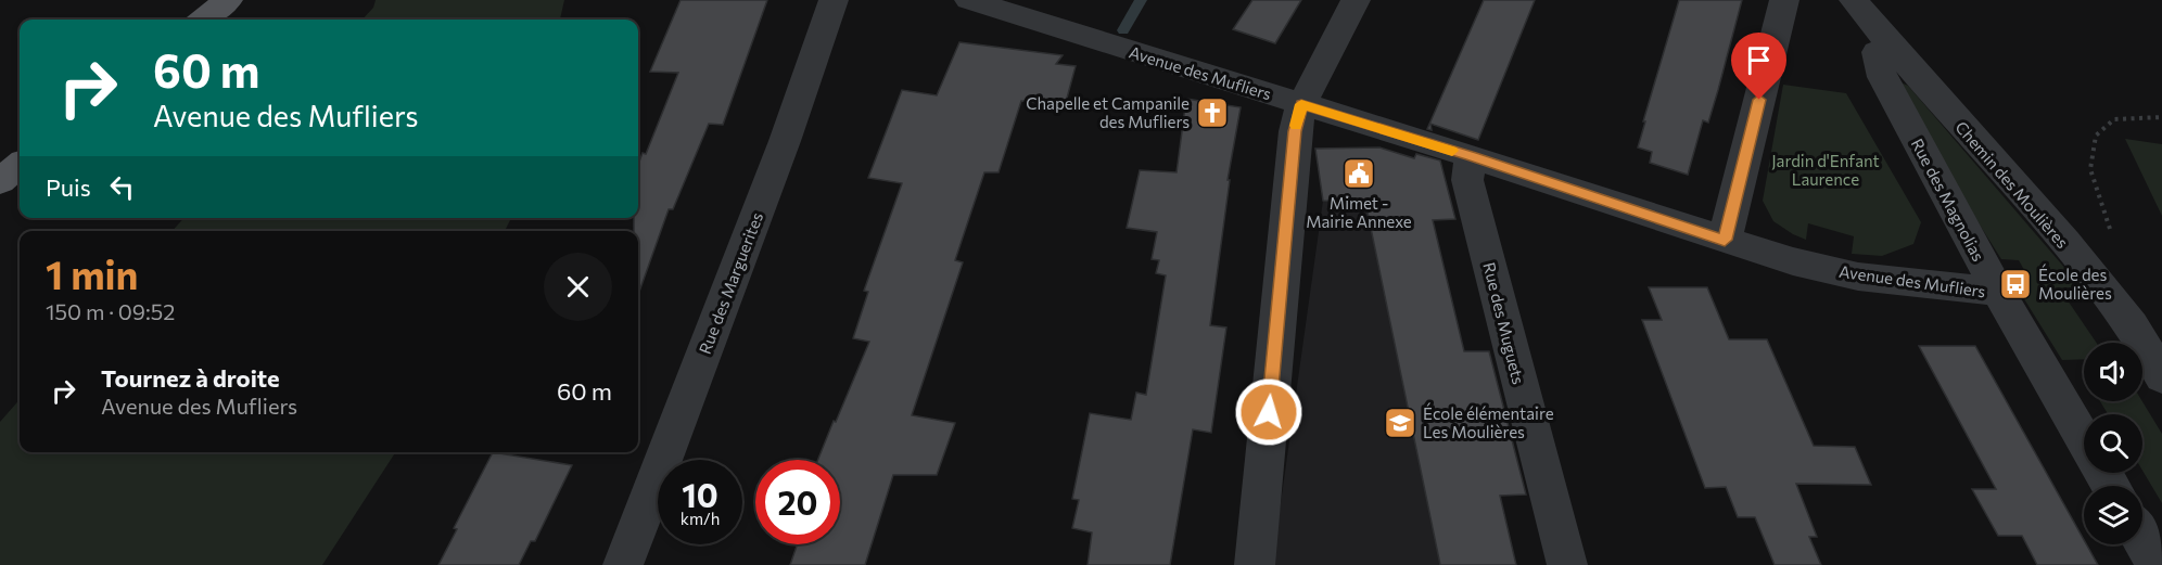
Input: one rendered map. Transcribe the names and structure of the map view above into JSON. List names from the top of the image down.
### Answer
{
  "streets": {
    "street": [
      "Avenue des Mufliers",
      "Chemin des Moulières",
      "Rue des Magnolias",
      "Rue des Marguerites",
      "Rue des Muguets"
    ]
  },
  "crossings": [
    ["Avenue des Mufliers", "Rue des Magnolias"],
    ["Avenue des Mufliers", "Rue des Muguets"],
    ["Chemin des Moulières", "Rue des Magnolias"]
  ],
  "parks": ["Jardin d'Enfant Laurence"],
  "places": {
    "church": ["Chapelle et Campanile des Mufliers"],
    "public building": ["Mimet - Mairie Annexe"],
    "bus stop": ["École des Moulières"],
    "school or university": ["École élémentaire Les Moulières"]
  },
  "page": {
    "turn": ["60 m", "Avenue des Mufliers"],
    "then": "Puis",
    "heading": ["1 min", "150 m · 09:52"],
    "list": [
      {
        "name": "Tournez à droite",
        "note": "Avenue des Mufliers",
        "value": "60 m"
      }
    ],
    "speed": "10 km/h",
    "limit": "20"
  }
}
